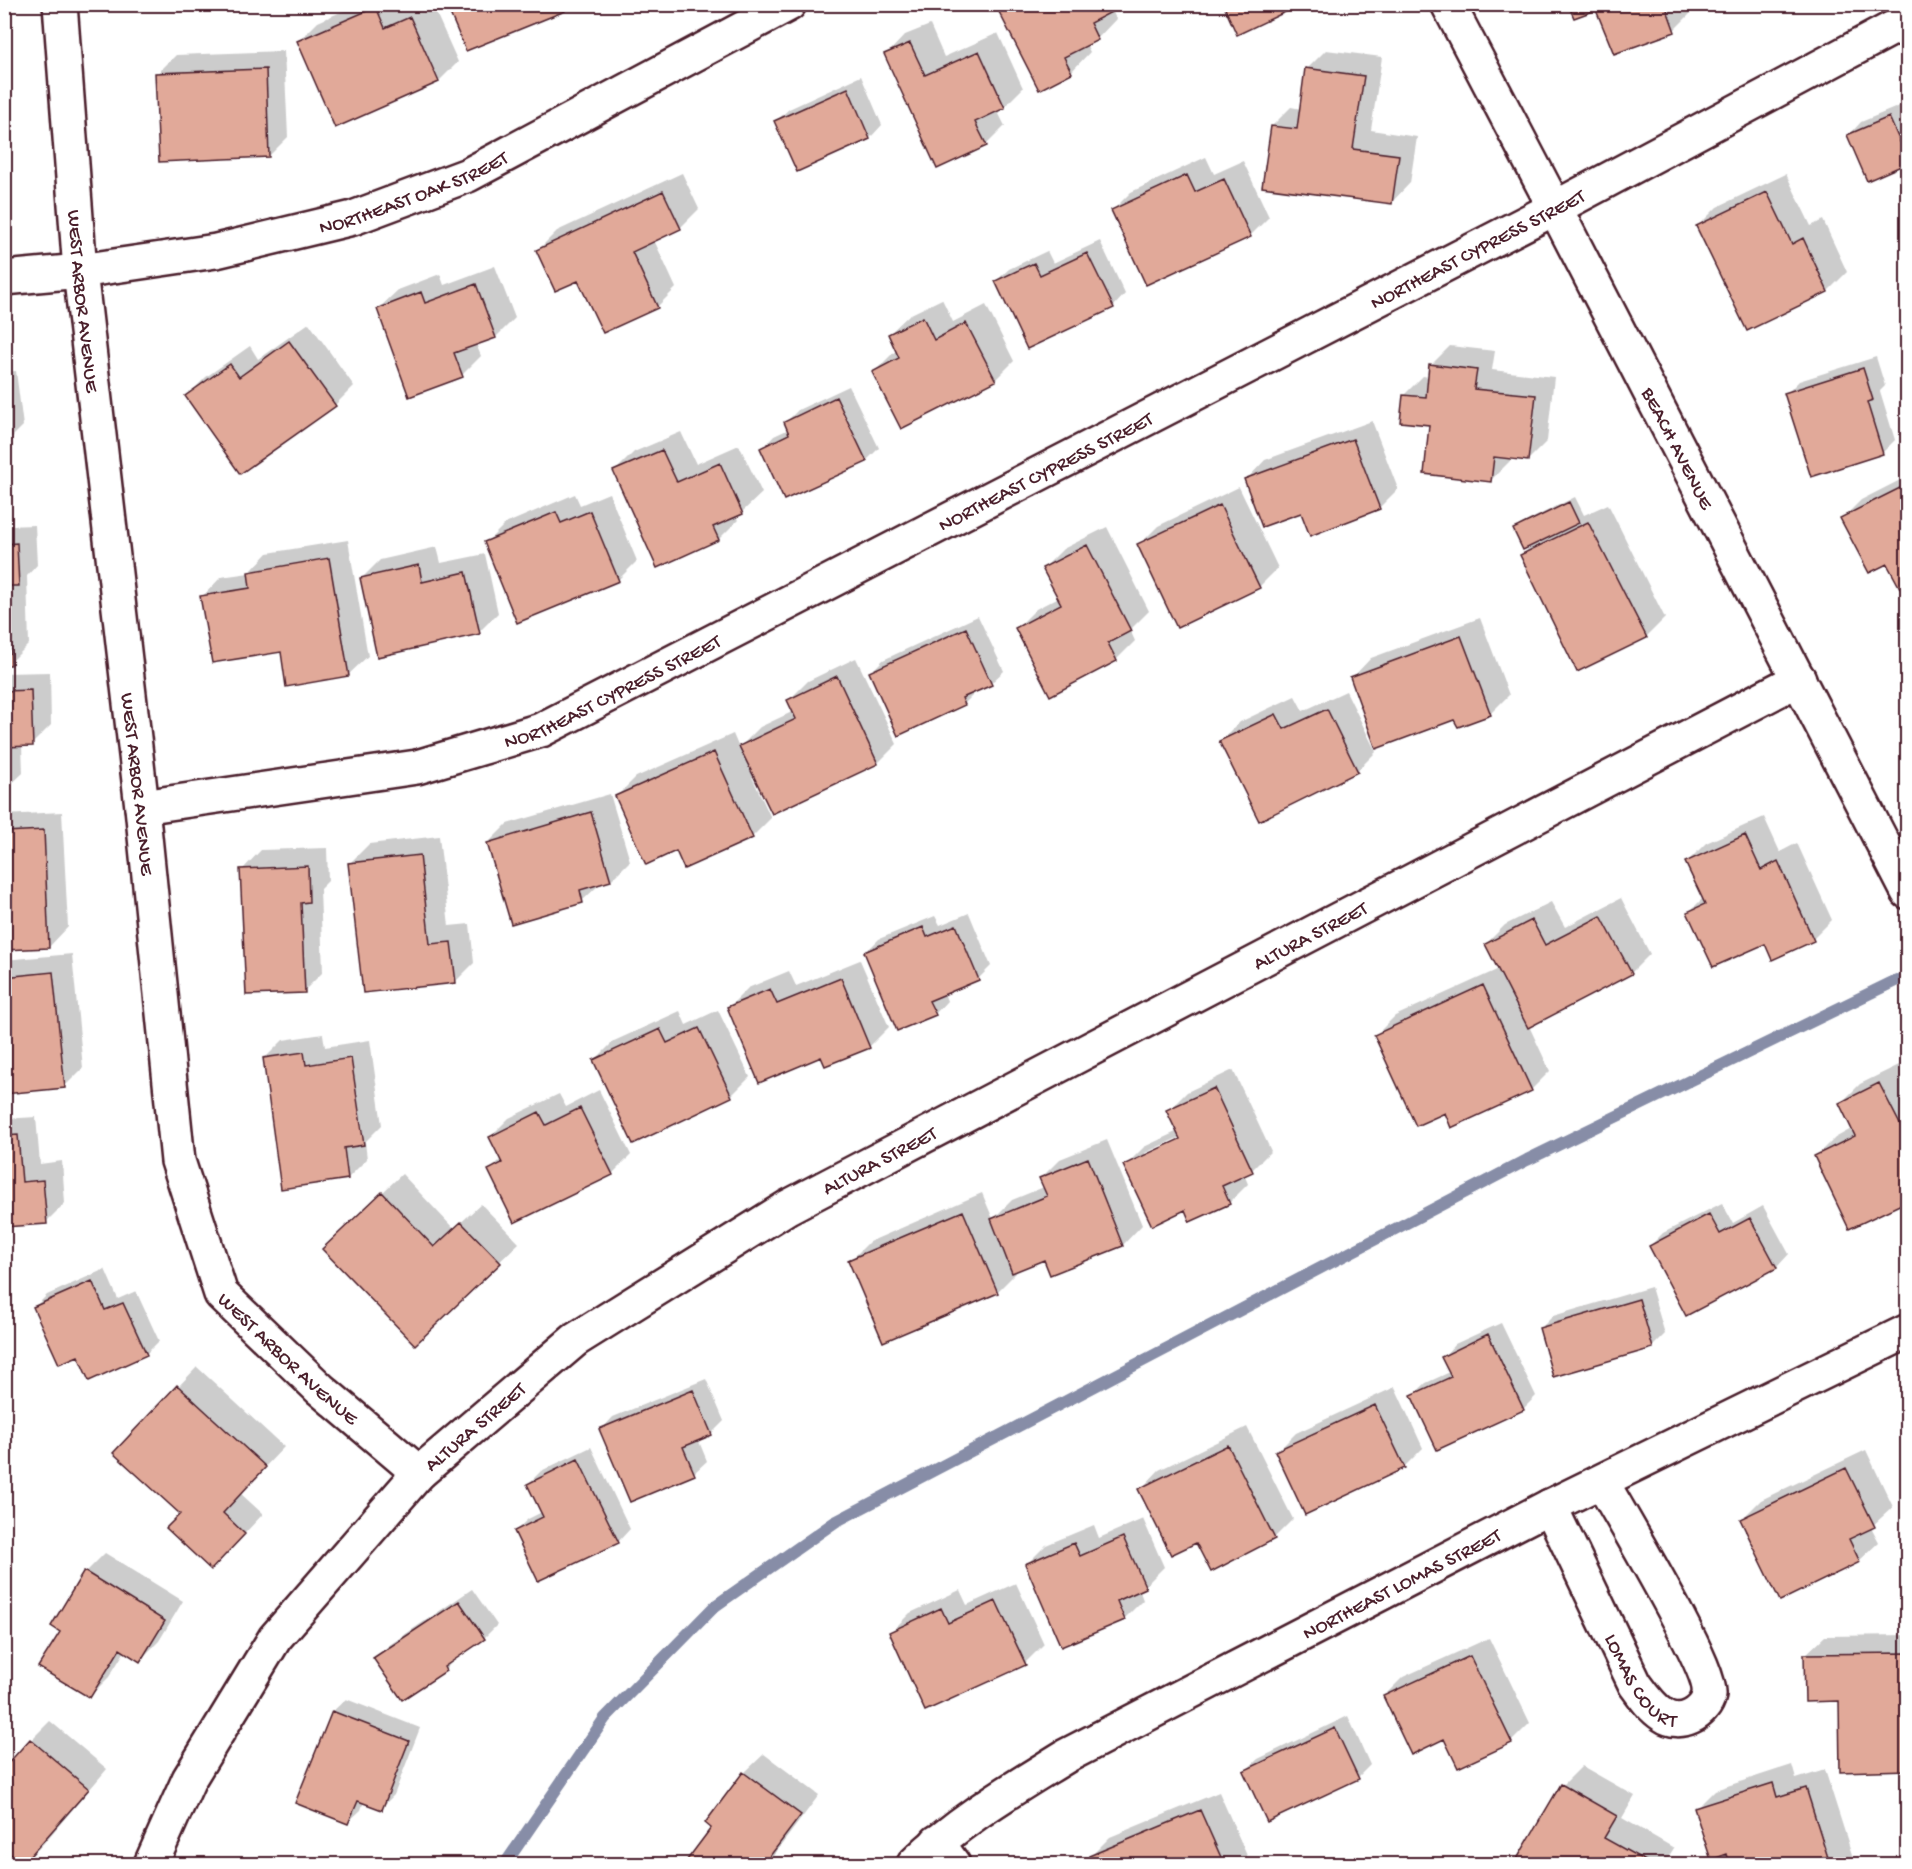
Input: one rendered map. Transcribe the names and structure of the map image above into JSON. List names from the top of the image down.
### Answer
{
  "streets": {
    "street": [
      "NORTHEAST OAK STREET",
      "NORTHEAST CYPRESS STREET",
      "WEST ARBOR AVENUE",
      "BEACH AVENUE",
      "ALTURA STREET",
      "NORTHEAST LOMAS STREET",
      "LOMAS COURT"
    ]
  },
  "crossings": [
    ["NORTHEAST OAK STREET", "WEST ARBOR AVENUE"],
    ["NORTHEAST CYPRESS STREET", "WEST ARBOR AVENUE"],
    ["NORTHEAST CYPRESS STREET", "BEACH AVENUE"],
    ["WEST ARBOR AVENUE", "ALTURA STREET"],
    ["BEACH AVENUE", "ALTURA STREET"],
    ["NORTHEAST LOMAS STREET", "LOMAS COURT"]
  ]
}
